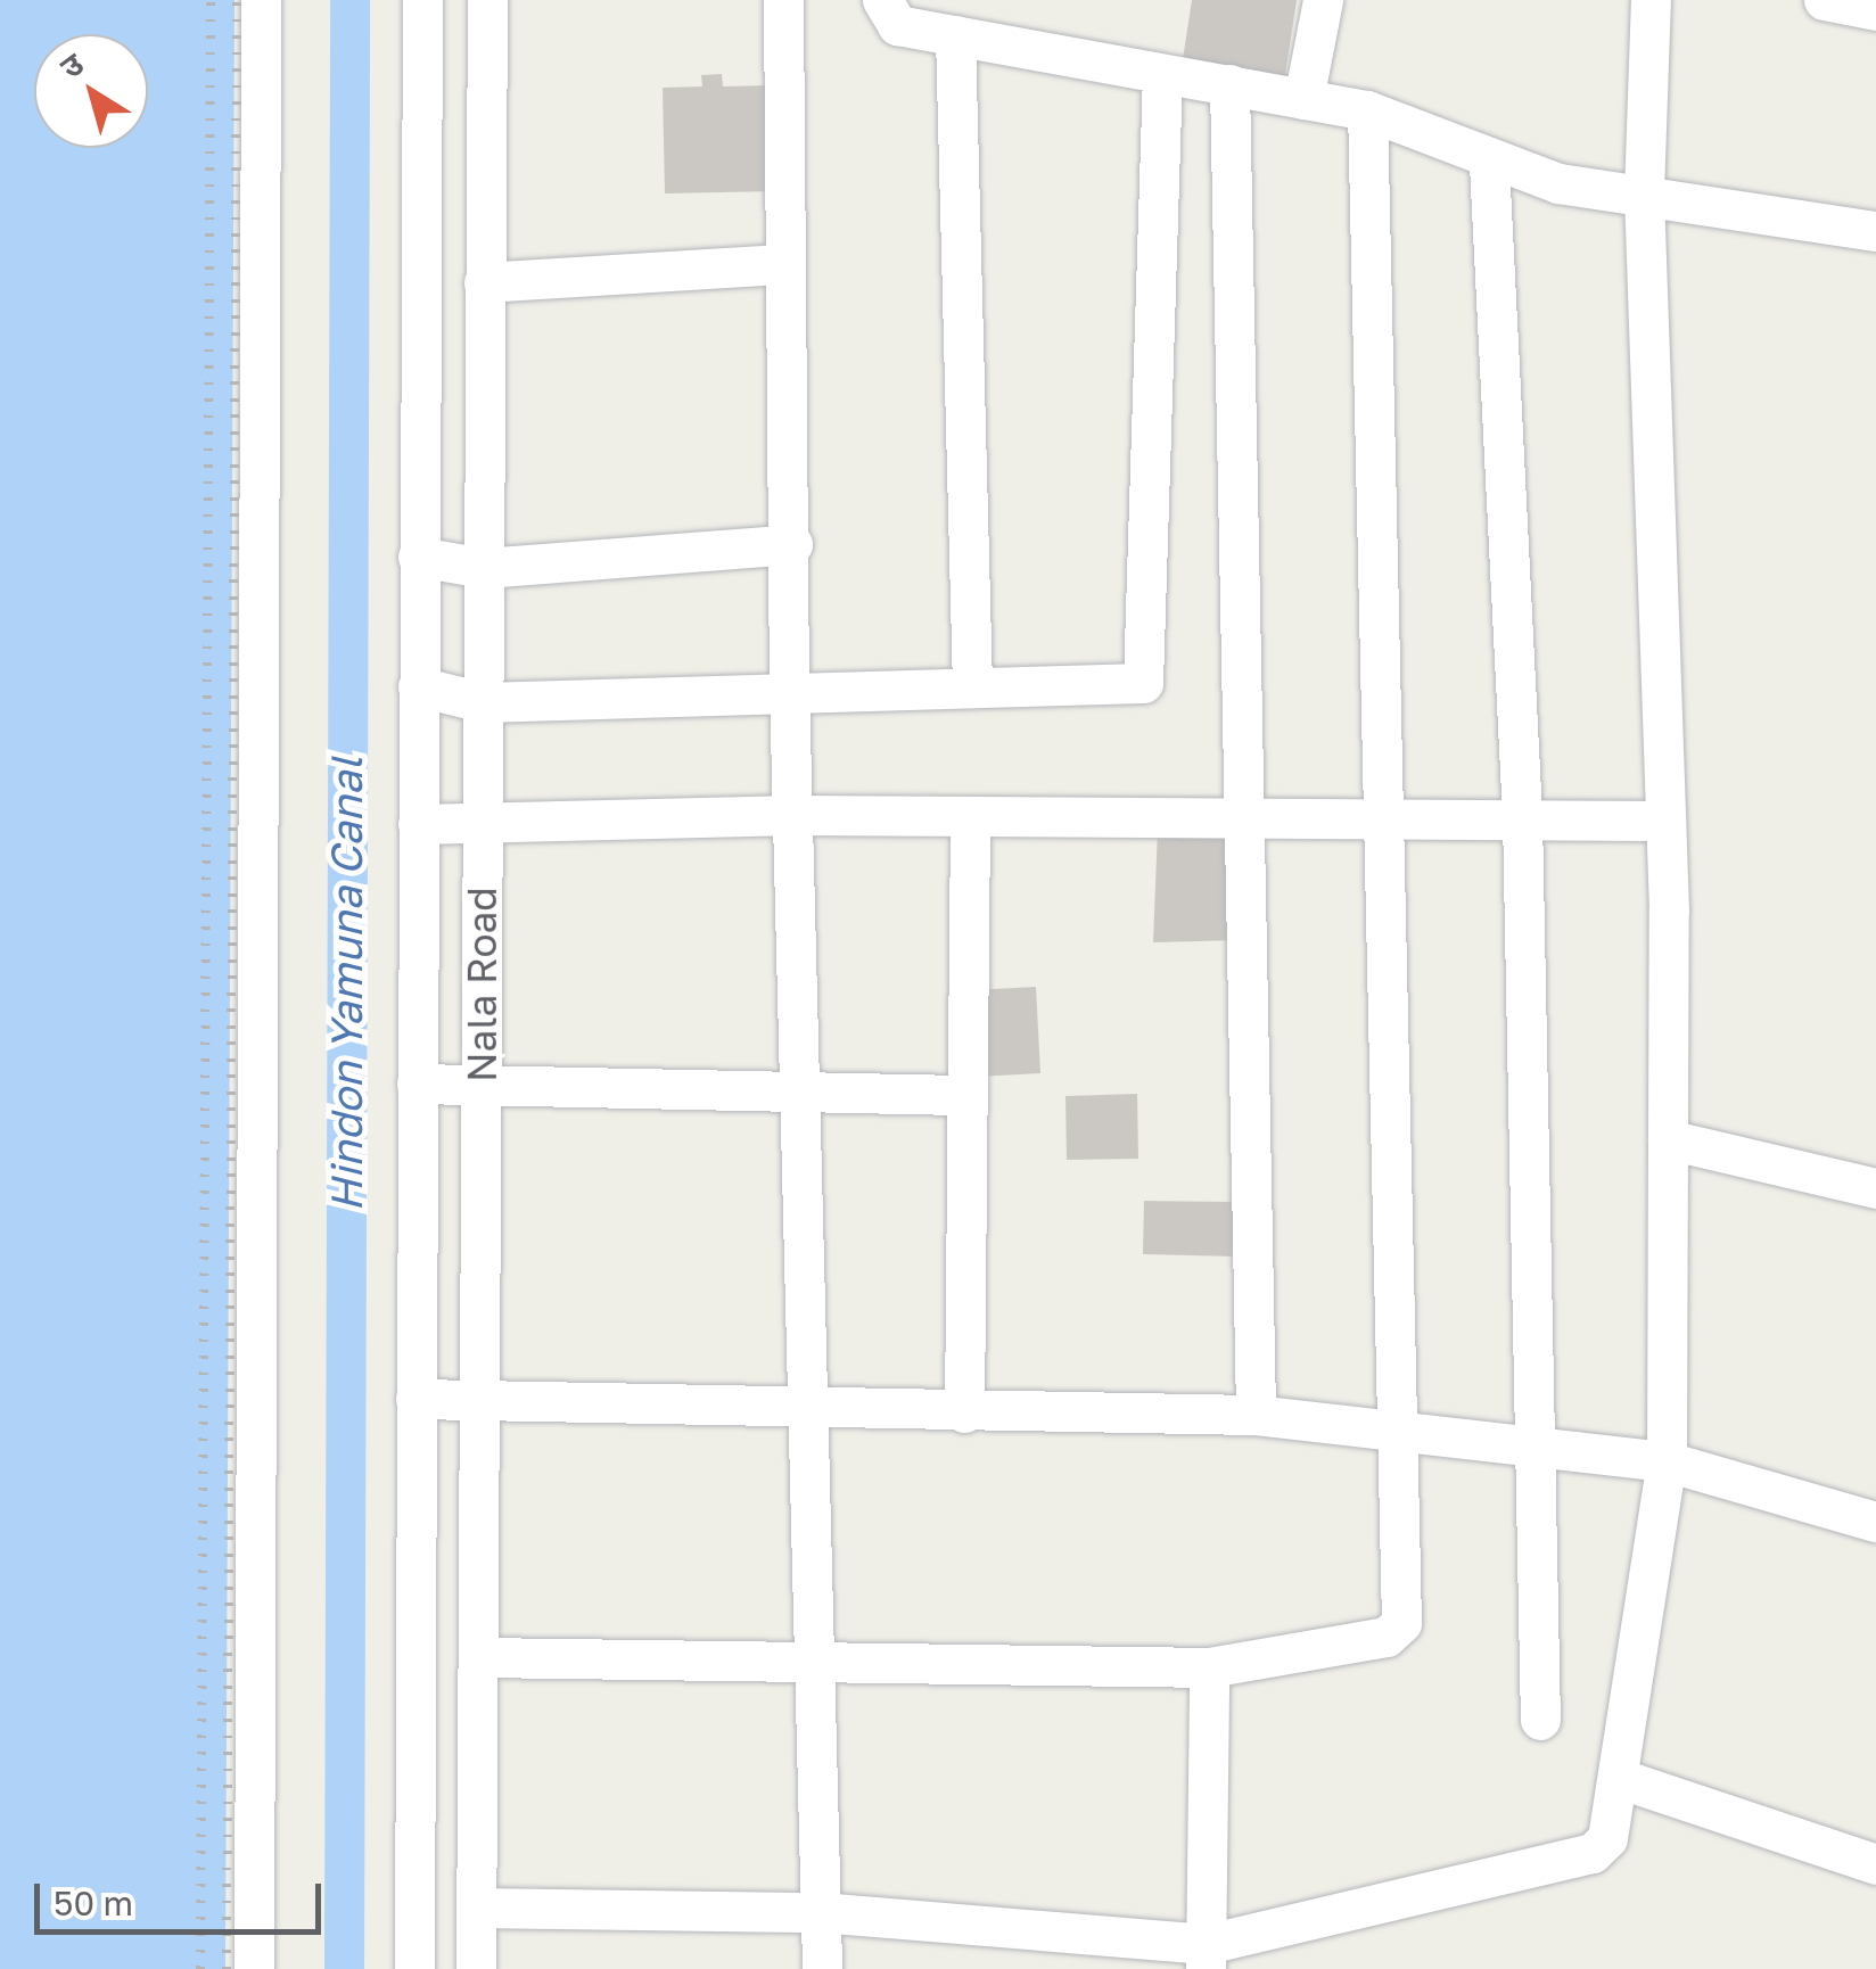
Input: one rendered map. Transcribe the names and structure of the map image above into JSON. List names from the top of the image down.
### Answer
{
  "streets": {
    "street": ["Nala Road"]
  },
  "water": ["Hindon Yamuna Canal"],
  "scale_bar": "50 m",
  "north": "top left"
}
